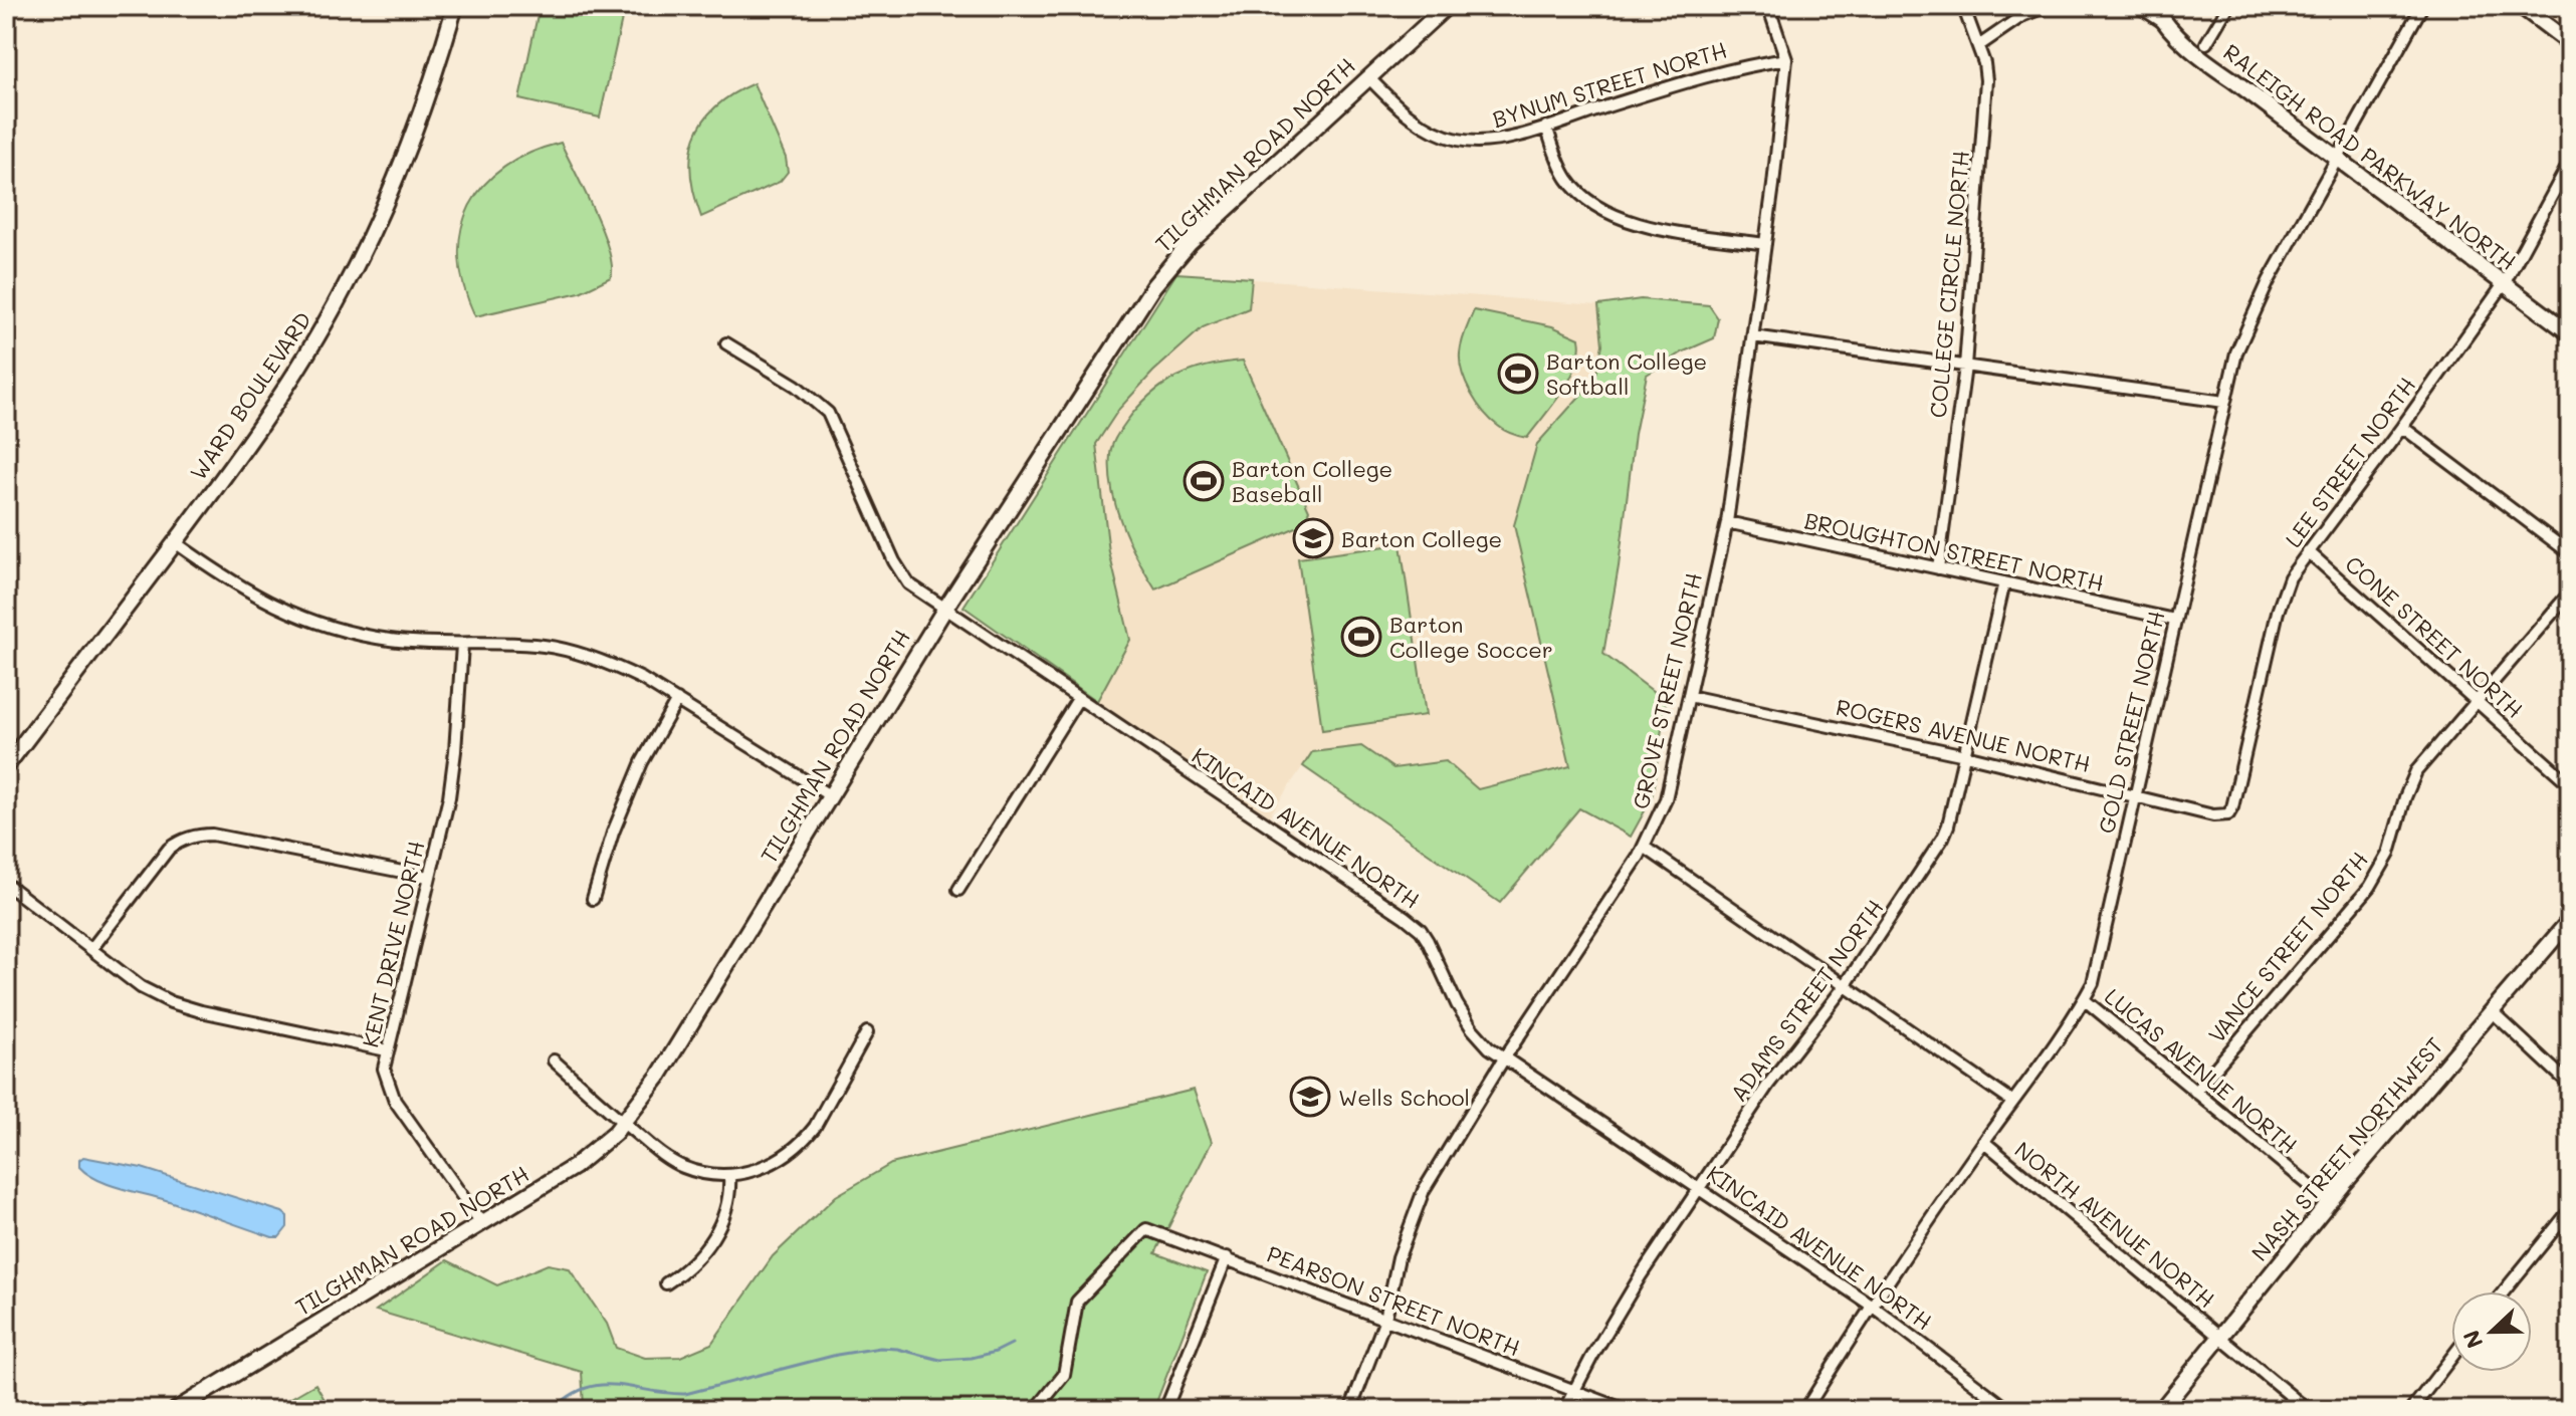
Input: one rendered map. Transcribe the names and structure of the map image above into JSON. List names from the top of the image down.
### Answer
{
  "streets": {
    "street": [
      "BYNUM STREET NORTH",
      "TILGHMAN ROAD NORTH",
      "RALEIGH ROAD PARKWAY NORTH",
      "COLLEGE CIRCLE NORTH",
      "WARD BOULEVARD",
      "LEE STREET NORTH",
      "BROUGHTON STREET NORTH",
      "CONE STREET NORTH",
      "GROVE STREET NORTH",
      "GOLD STREET NORTH",
      "ROGERS AVENUE NORTH",
      "KINCAID AVENUE NORTH",
      "KENT DRIVE NORTH",
      "VANCE STREET NORTH",
      "ADAMS STREET NORTH",
      "LUCAS AVENUE NORTH",
      "NASH STREET NORTHWEST",
      "NORTH AVENUE NORTH",
      "PEARSON STREET NORTH"
    ]
  },
  "crossings": [
    ["BYNUM STREET NORTH", "TILGHMAN ROAD NORTH"],
    ["BYNUM STREET NORTH", "GROVE STREET NORTH"],
    ["TILGHMAN ROAD NORTH", "KINCAID AVENUE NORTH"],
    ["TILGHMAN ROAD NORTH", "KENT DRIVE NORTH"],
    ["RALEIGH ROAD PARKWAY NORTH", "LEE STREET NORTH"],
    ["RALEIGH ROAD PARKWAY NORTH", "GOLD STREET NORTH"],
    ["COLLEGE CIRCLE NORTH", "BROUGHTON STREET NORTH"],
    ["LEE STREET NORTH", "CONE STREET NORTH"],
    ["LEE STREET NORTH", "ROGERS AVENUE NORTH"],
    ["BROUGHTON STREET NORTH", "GROVE STREET NORTH"],
    ["BROUGHTON STREET NORTH", "GOLD STREET NORTH"],
    ["BROUGHTON STREET NORTH", "ADAMS STREET NORTH"],
    ["CONE STREET NORTH", "VANCE STREET NORTH"],
    ["GROVE STREET NORTH", "ROGERS AVENUE NORTH"],
    ["GROVE STREET NORTH", "KINCAID AVENUE NORTH"],
    ["GROVE STREET NORTH", "PEARSON STREET NORTH"],
    ["GOLD STREET NORTH", "ROGERS AVENUE NORTH"],
    ["GOLD STREET NORTH", "KINCAID AVENUE NORTH"],
    ["GOLD STREET NORTH", "LUCAS AVENUE NORTH"],
    ["GOLD STREET NORTH", "NORTH AVENUE NORTH"],
    ["ROGERS AVENUE NORTH", "ADAMS STREET NORTH"],
    ["KINCAID AVENUE NORTH", "ADAMS STREET NORTH"],
    ["VANCE STREET NORTH", "LUCAS AVENUE NORTH"],
    ["ADAMS STREET NORTH", "PEARSON STREET NORTH"],
    ["LUCAS AVENUE NORTH", "NASH STREET NORTHWEST"],
    ["NASH STREET NORTHWEST", "NORTH AVENUE NORTH"]
  ],
  "places": {
    "sports": ["Barton College Softball", "Barton College Baseball", "Barton College Soccer"],
    "school or university": ["Barton College", "Wells School"]
  },
  "north": "left"
}
